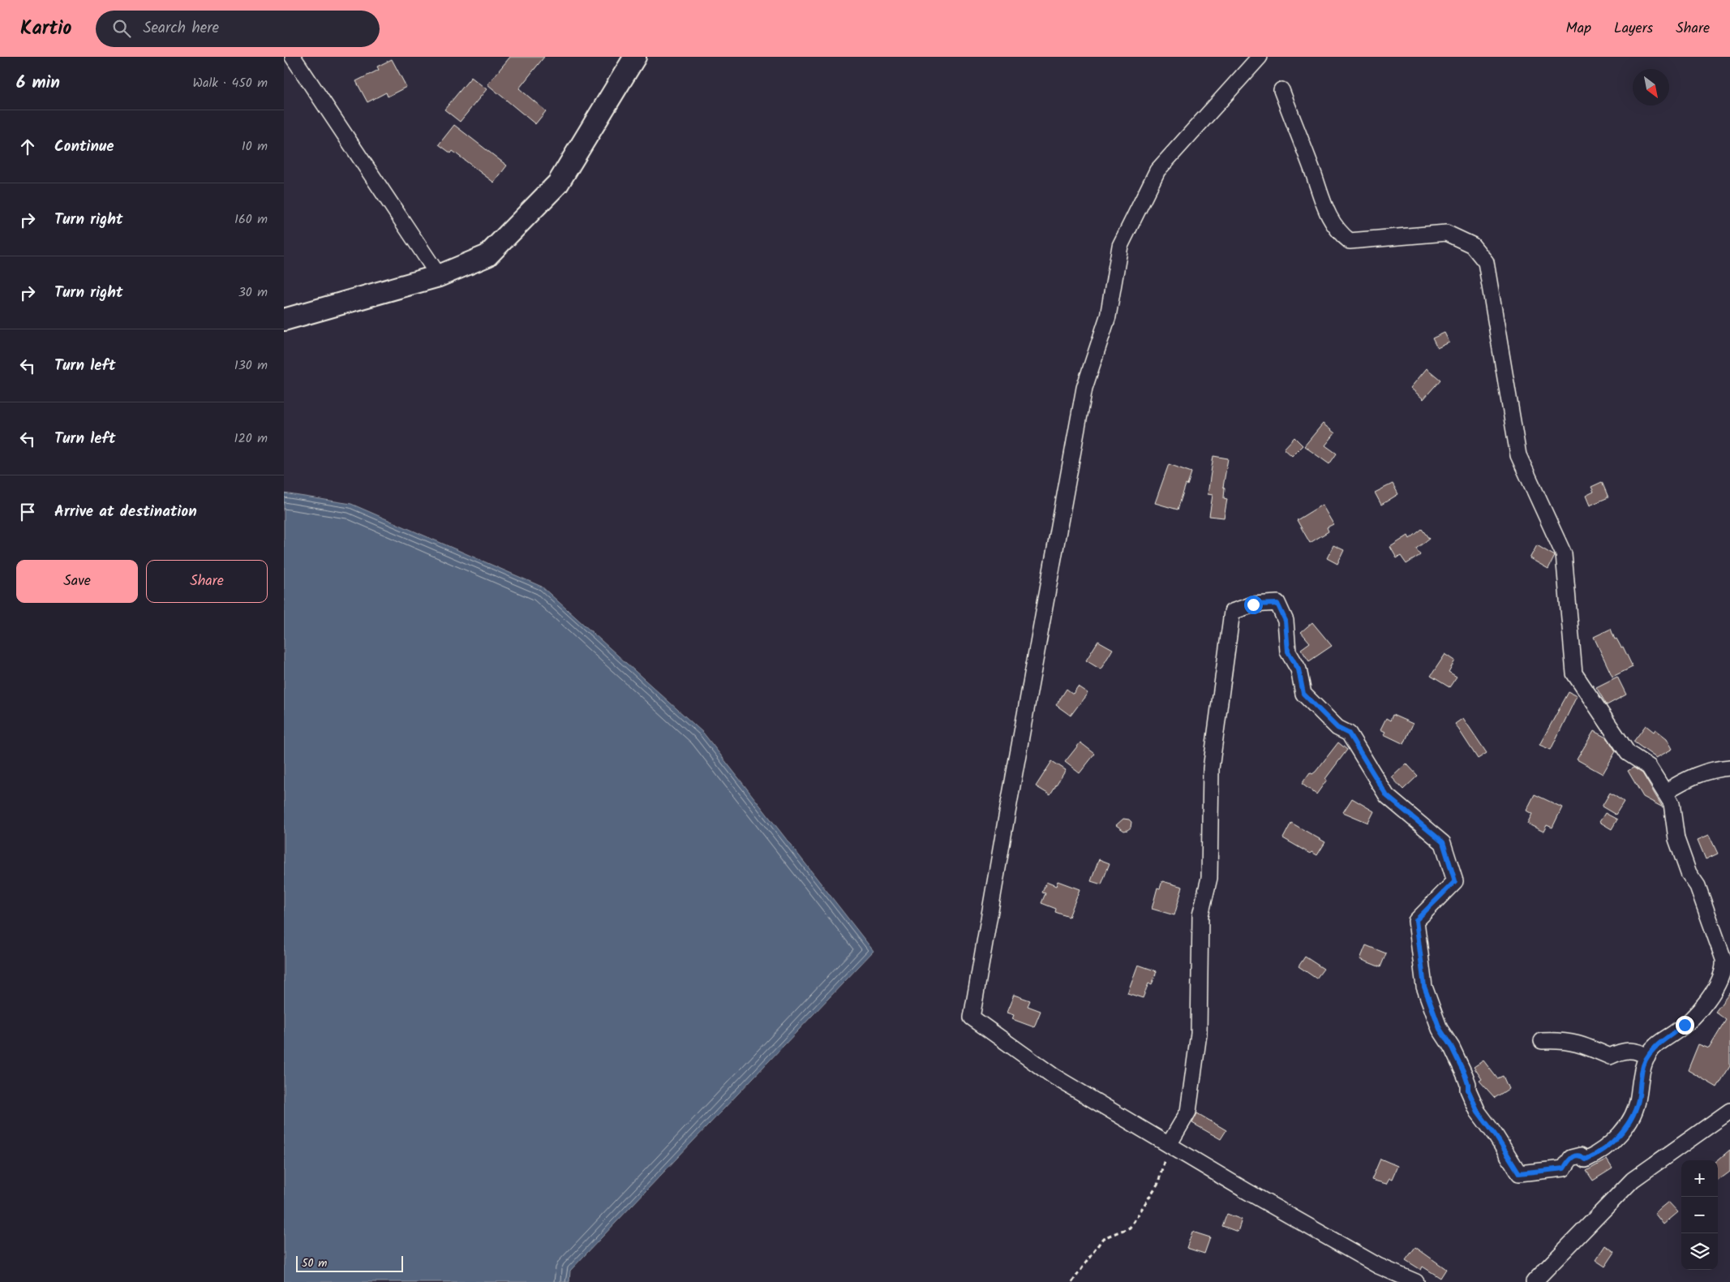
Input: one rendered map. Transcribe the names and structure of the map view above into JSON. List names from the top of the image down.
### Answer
{
  "scale_bar": "50 m",
  "north": "bottom right",
  "page": {
    "header": "Kartio",
    "search": "Search here",
    "nav": ["Map", "Layers", "Share"],
    "heading": ["6 min", "Walk · 450 m"],
    "list": [
      ["Continue", "10 m"],
      ["Turn right", "160 m"],
      ["Turn right", "30 m"],
      ["Turn left", "130 m"],
      ["Turn left", "120 m"],
      "Arrive at destination"
    ],
    "buttons": ["Save", "Share"],
    "map_buttons": ["+", "−"],
    "scale": "50 m"
  }
}
